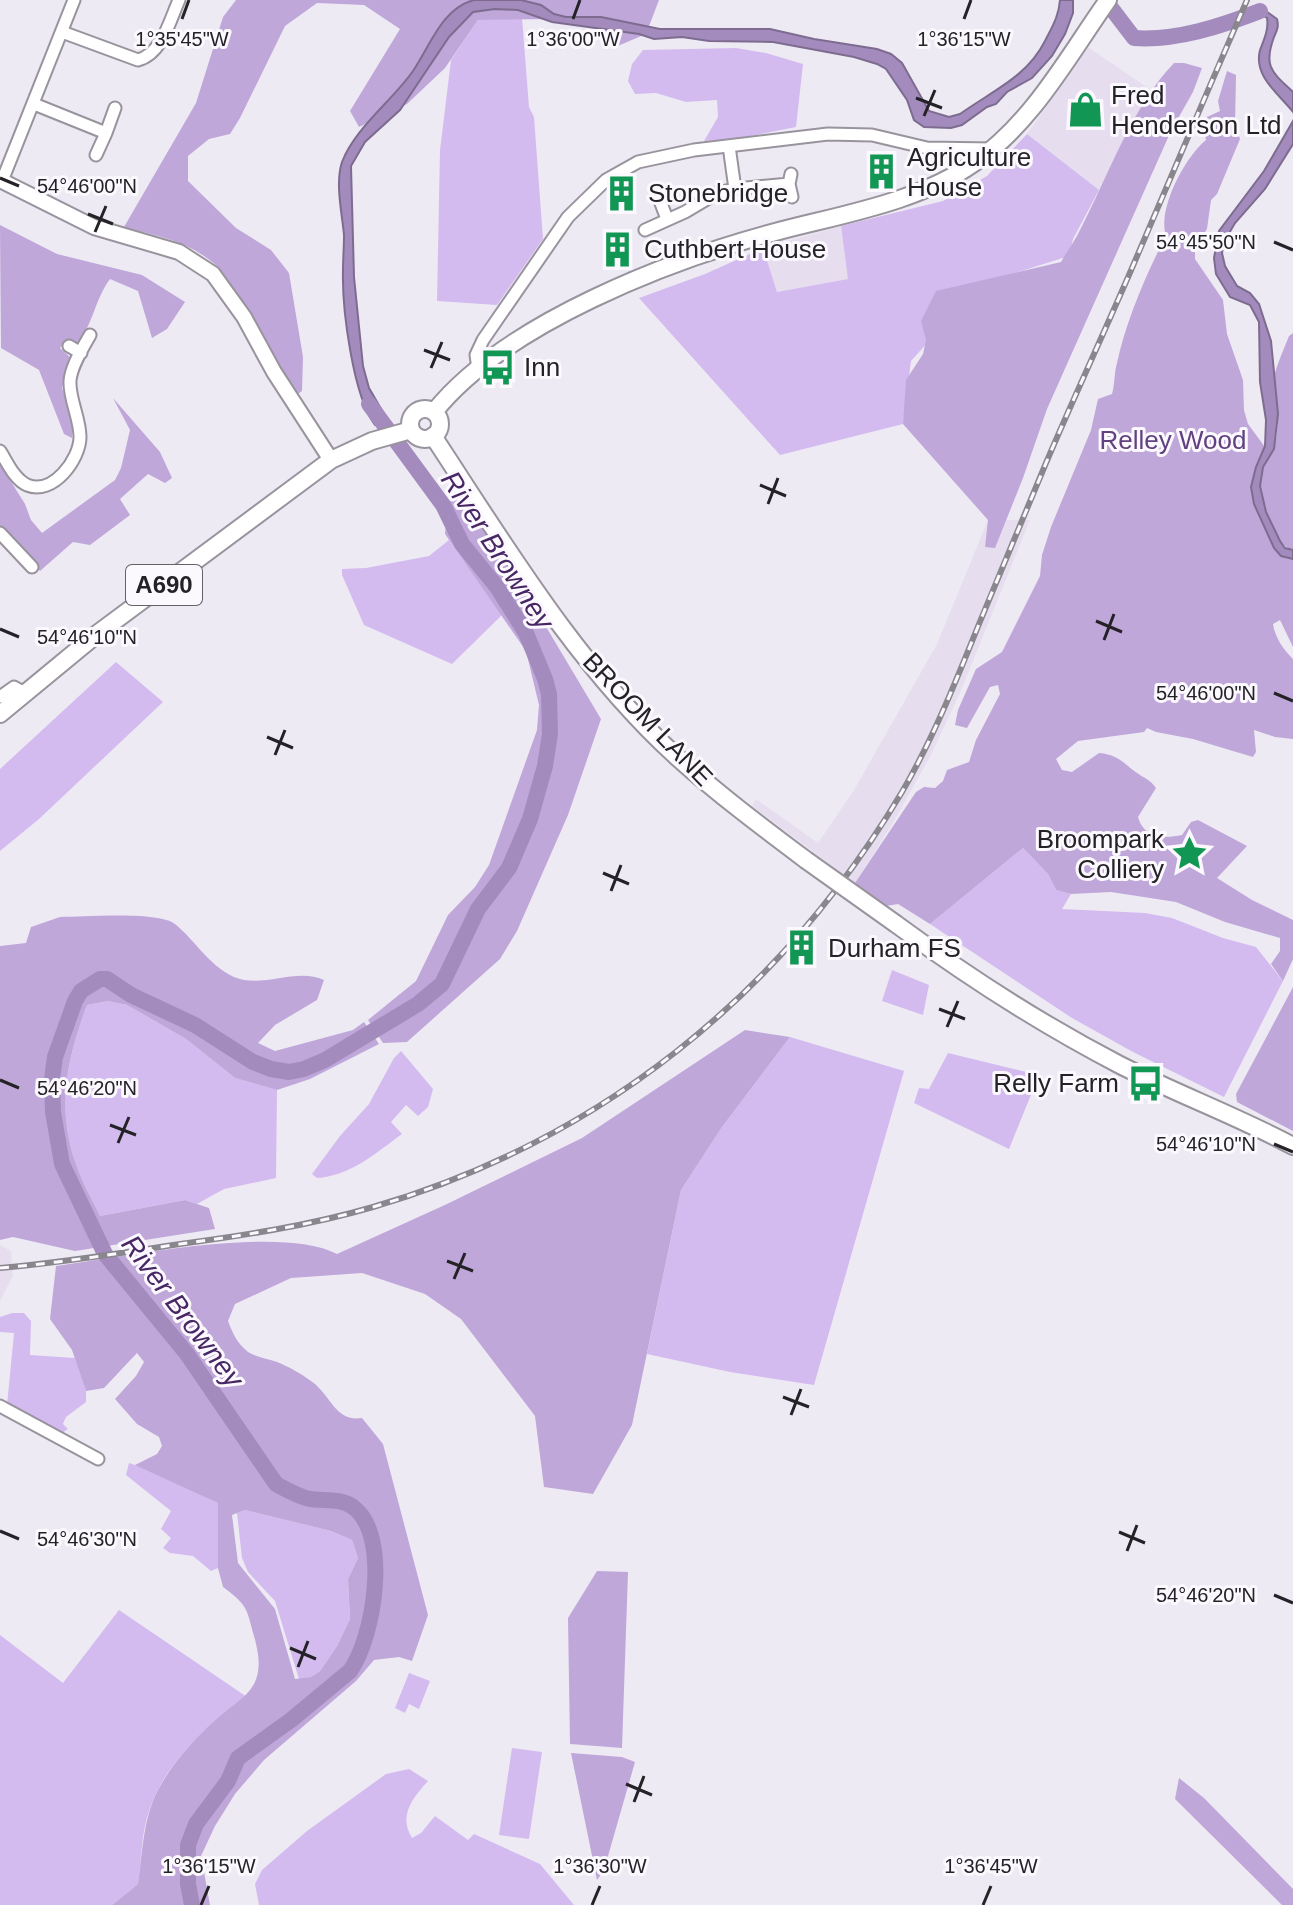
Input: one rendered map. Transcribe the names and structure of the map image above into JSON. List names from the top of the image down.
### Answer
{
  "streets": {
    "main road": ["A690", "BROOM LANE"]
  },
  "crossings": [
    ["A690", "BROOM LANE"]
  ],
  "water": ["River Browney"],
  "parks": ["Relley Wood"],
  "places": {
    "shop": ["Fred Henderson Ltd"],
    "building": [
      "Agriculture House",
      "Stonebridge",
      "Cuthbert House",
      "Durham FS"
    ],
    "bus stop": ["Inn", "Relly Farm"],
    "place": ["Broompark Colliery"]
  },
  "coordinates": [
    "1°35'45\"W",
    "1°36'00\"W",
    "1°36'15\"W",
    "54°46'00\"N",
    "54°45'50\"N",
    "54°46'10\"N",
    "54°46'20\"N",
    "54°46'30\"N",
    "1°36'30\"W",
    "1°36'45\"W"
  ]
}
